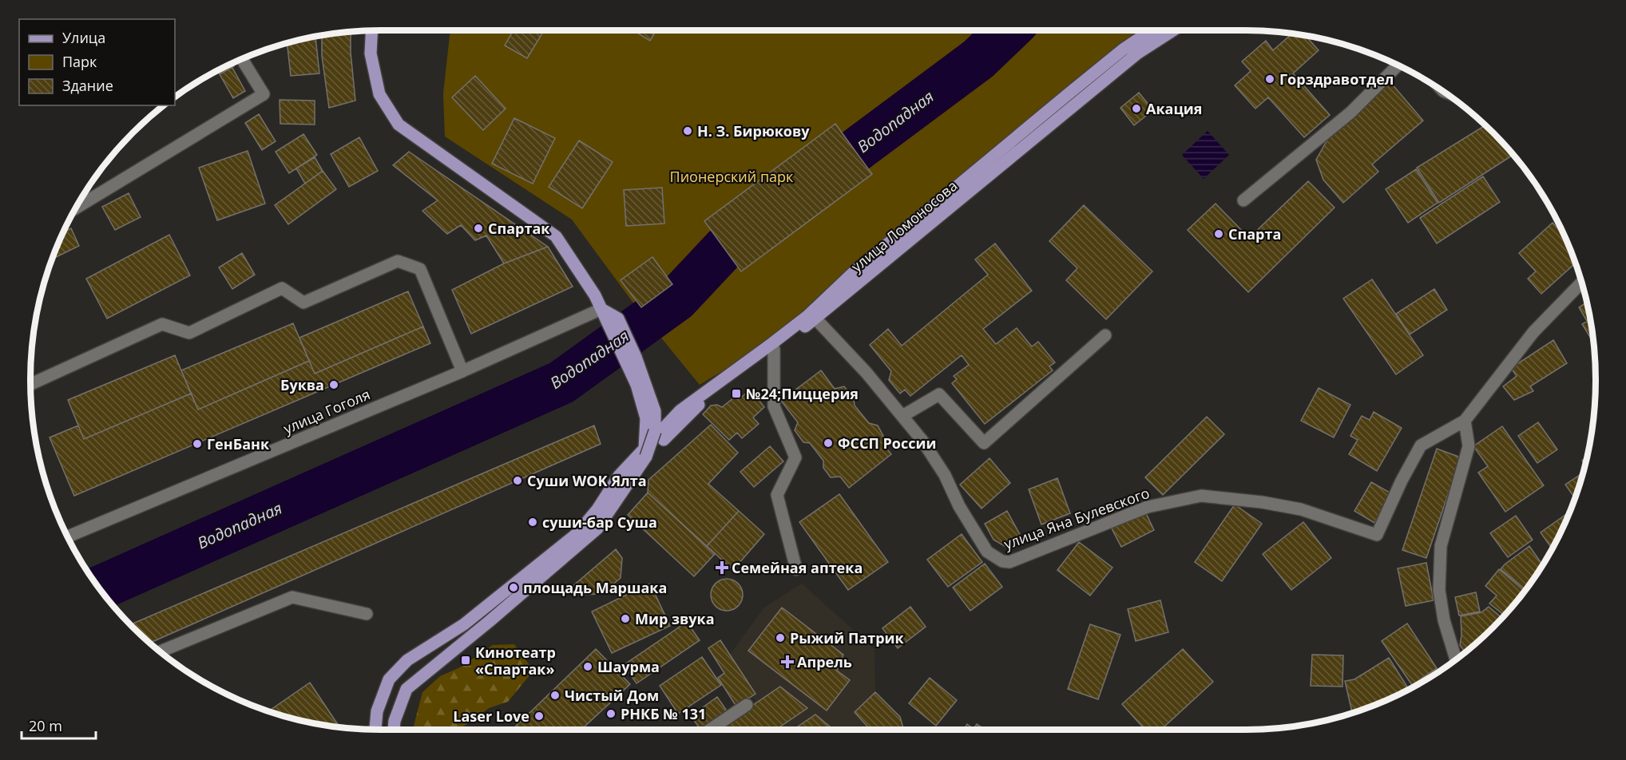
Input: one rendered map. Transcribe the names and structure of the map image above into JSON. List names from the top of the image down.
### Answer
{
  "streets": {
    "main road": ["улица Ломоносова"],
    "street": ["улица Гоголя", "улица Яна Булевского"]
  },
  "crossings": [
    ["улица Ломоносова", "улица Яна Булевского"]
  ],
  "water": ["Водопадная"],
  "parks": ["Пионерский парк"],
  "places": {
    "other": [
      "Горздравотдел",
      "Акация",
      "Н. З. Бирюкову",
      "Спартак",
      "Спарта",
      "Буква",
      "ФССП России",
      "ГенБанк",
      "Суши WOK Ялта",
      "суши-бар Суша",
      "площадь Маршака",
      "Мир звука",
      "Рыжий Патрик",
      "Шаурма",
      "Чистый Дом",
      "РНКБ № 131",
      "Laser Love"
    ],
    "transit": ["№24;Пиццерия", "Кинотеатр «Спартак»"],
    "health": ["Семейная аптека", "Апрель"]
  },
  "legend": ["Улица", "Парк", "Здание"],
  "scale_bar": "20 m"
}
